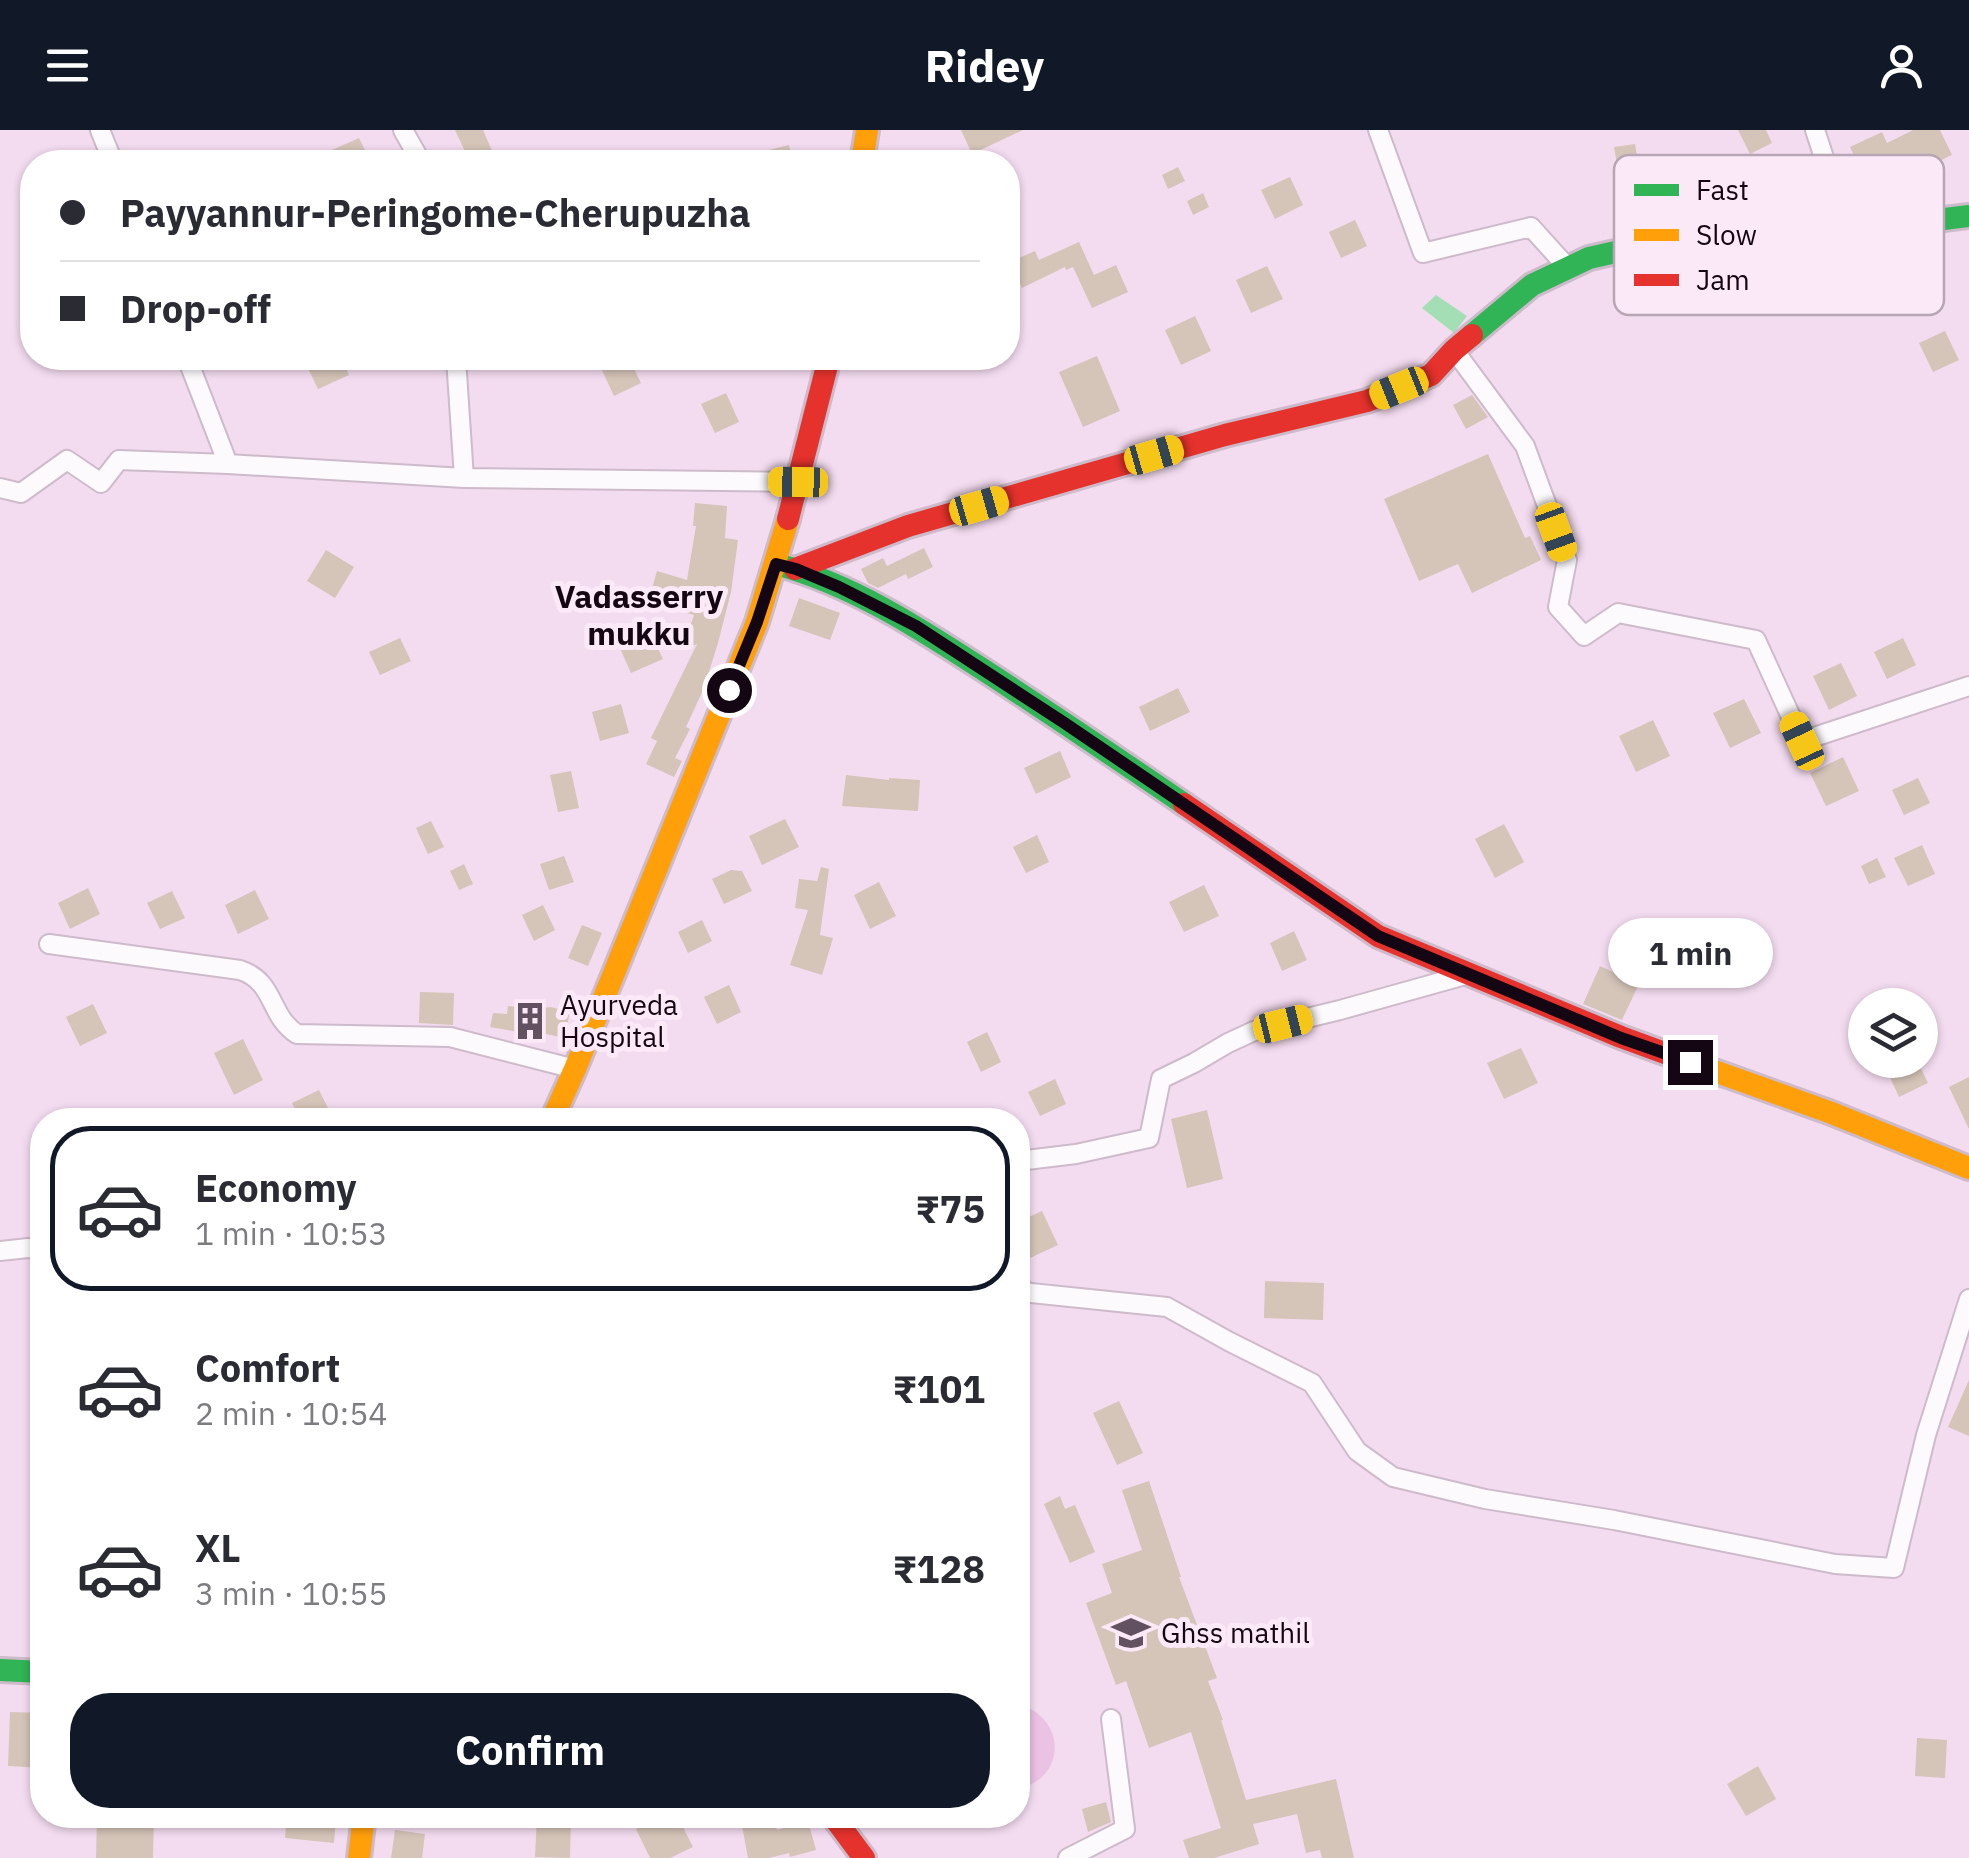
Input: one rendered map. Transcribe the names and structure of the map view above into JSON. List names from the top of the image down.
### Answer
{
  "districts": ["Vadasserry mukku"],
  "places": {
    "building": ["Ayurveda Hospital"],
    "school or university": ["Ghss mathil"]
  },
  "legend": ["Fast", "Slow", "Jam"],
  "page": {
    "header": "Ridey",
    "banner": ["Payyannur-Peringome-Cherupuzha", "Drop-off"],
    "bubble": "1 min",
    "list": [
      {
        "name": "Economy",
        "note": "1 min · 10:53",
        "value": "₹75"
      },
      {
        "name": "Comfort",
        "note": "2 min · 10:54",
        "value": "₹101"
      },
      {
        "name": "XL",
        "note": "3 min · 10:55",
        "value": "₹128"
      }
    ],
    "buttons": "Confirm"
  }
}
